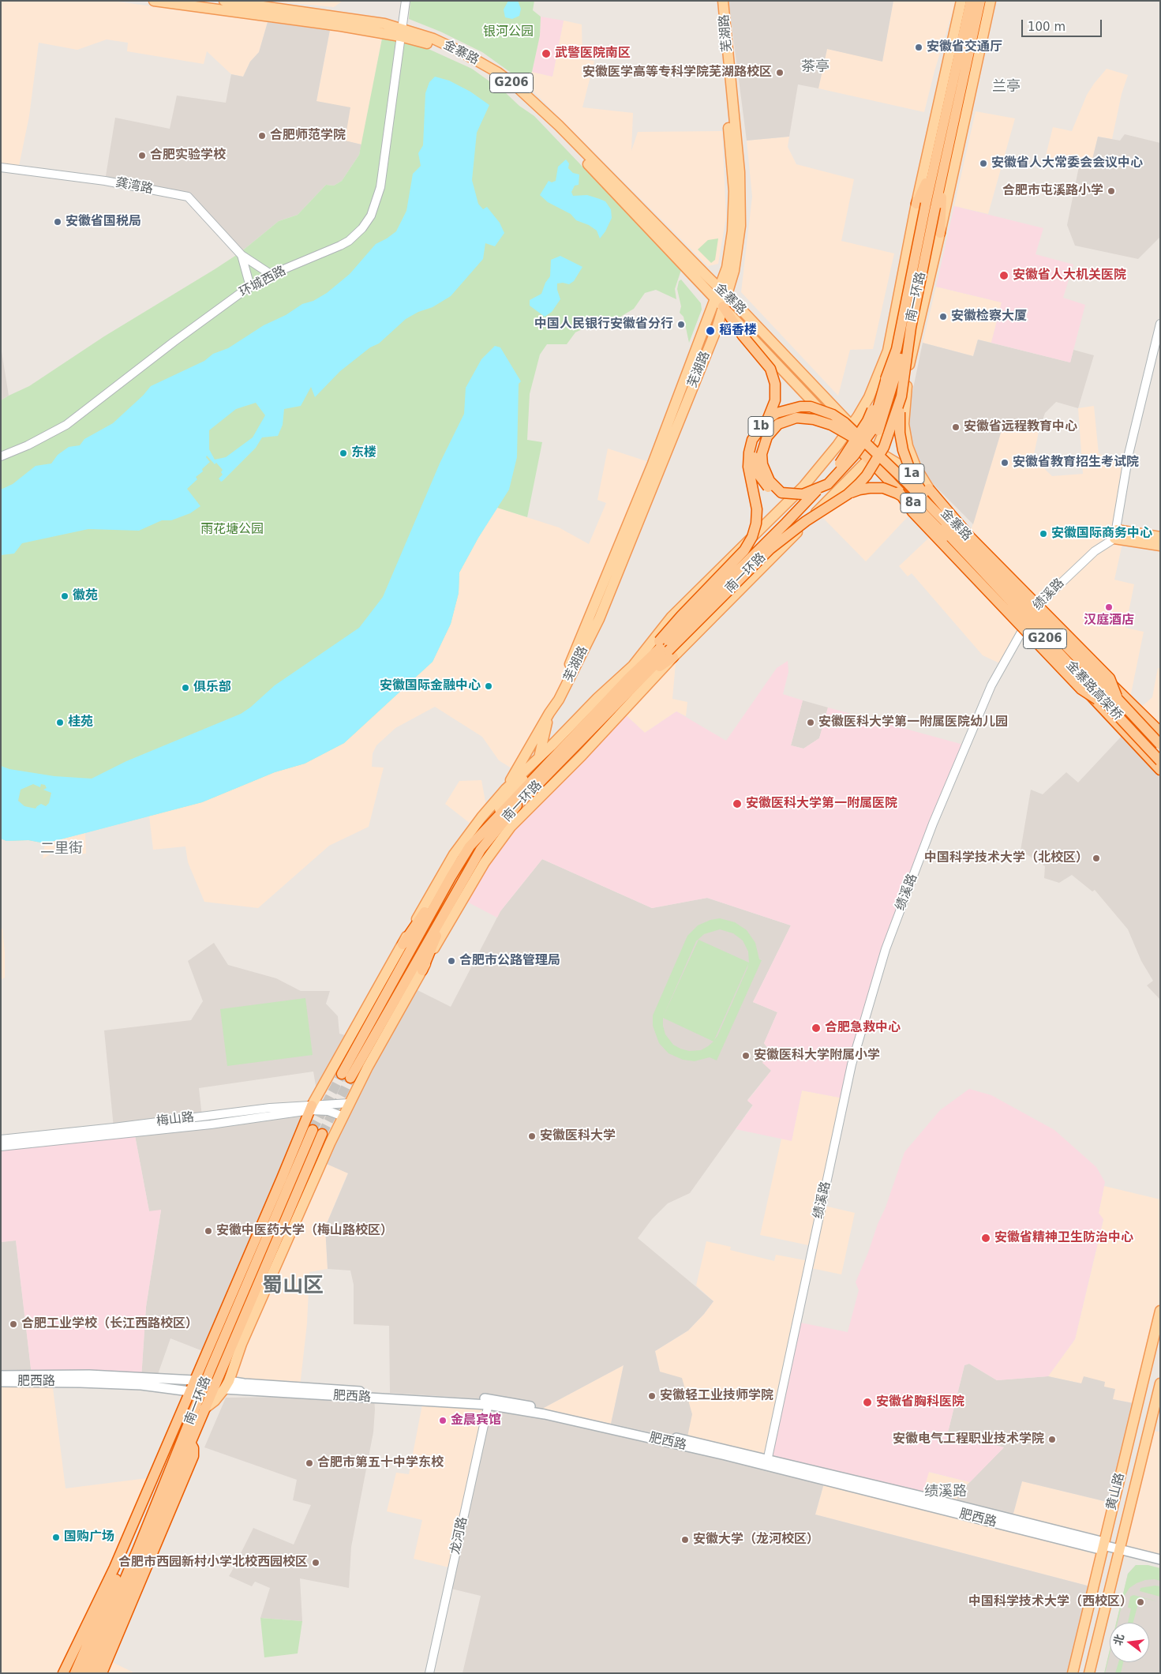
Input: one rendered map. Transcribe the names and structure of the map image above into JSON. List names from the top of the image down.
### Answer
{
  "streets": {
    "highway": [
      "金寨路",
      "G206",
      "南一环路",
      "1b",
      "1a",
      "8a",
      "金寨路高架桥"
    ],
    "main road": ["芜湖路", "肥西路", "黄山路"],
    "street": [
      "龚湾路",
      "环城西路",
      "绩溪路",
      "梅山路",
      "龙河路"
    ]
  },
  "crossings": [
    ["芜湖路", "金寨路"],
    ["金寨路", "环城西路"],
    ["金寨路", "绩溪路"],
    ["南一环路", "1b"],
    ["南一环路", "1a"],
    ["南一环路", "8a"],
    ["南一环路", "金寨路高架桥"],
    ["1b", "1a"],
    ["1b", "金寨路高架桥"],
    ["1a", "金寨路高架桥"],
    ["8a", "金寨路高架桥"],
    ["绩溪路", "肥西路"],
    ["肥西路", "黄山路"],
    ["肥西路", "龙河路"]
  ],
  "districts": [
    "茶亭",
    "兰亭",
    "二里街",
    "蜀山区",
    "绩溪路"
  ],
  "parks": ["银河公园", "雨花塘公园"],
  "places": [
    "安徽省交通厅",
    "武警医院南区",
    "安徽医学高等专科学院芜湖路校区",
    "合肥师范学院",
    "合肥实验学校",
    "安徽省人大常委会会议中心",
    "合肥市屯溪路小学",
    "安徽省国税局",
    "安徽省人大机关医院",
    "安徽检察大厦",
    "中国人民银行安徽省分行",
    "稻香楼",
    "安徽省远程教育中心",
    "东楼",
    "安徽省教育招生考试院",
    "安徽国际商务中心",
    "徽苑",
    "汉庭酒店",
    "安徽国际金融中心",
    "俱乐部",
    "桂苑",
    "安徽医科大学第一附属医院幼儿园",
    "安徽医科大学第一附属医院",
    "中国科学技术大学（北校区）",
    "合肥市公路管理局",
    "合肥急救中心",
    "安徽医科大学附属小学",
    "安徽医科大学",
    "安徽中医药大学（梅山路校区）",
    "安徽省精神卫生防治中心",
    "合肥工业学校（长江西路校区）",
    "安徽轻工业技师学院",
    "安徽省胸科医院",
    "金晨宾馆",
    "安徽电气工程职业技术学院",
    "合肥市第五十中学东校",
    "国购广场",
    "安徽大学（龙河校区）",
    "合肥市西园新村小学北校西园校区",
    "中国科学技术大学（西校区）"
  ],
  "scale_bar": "100 m",
  "north": "left"
}
